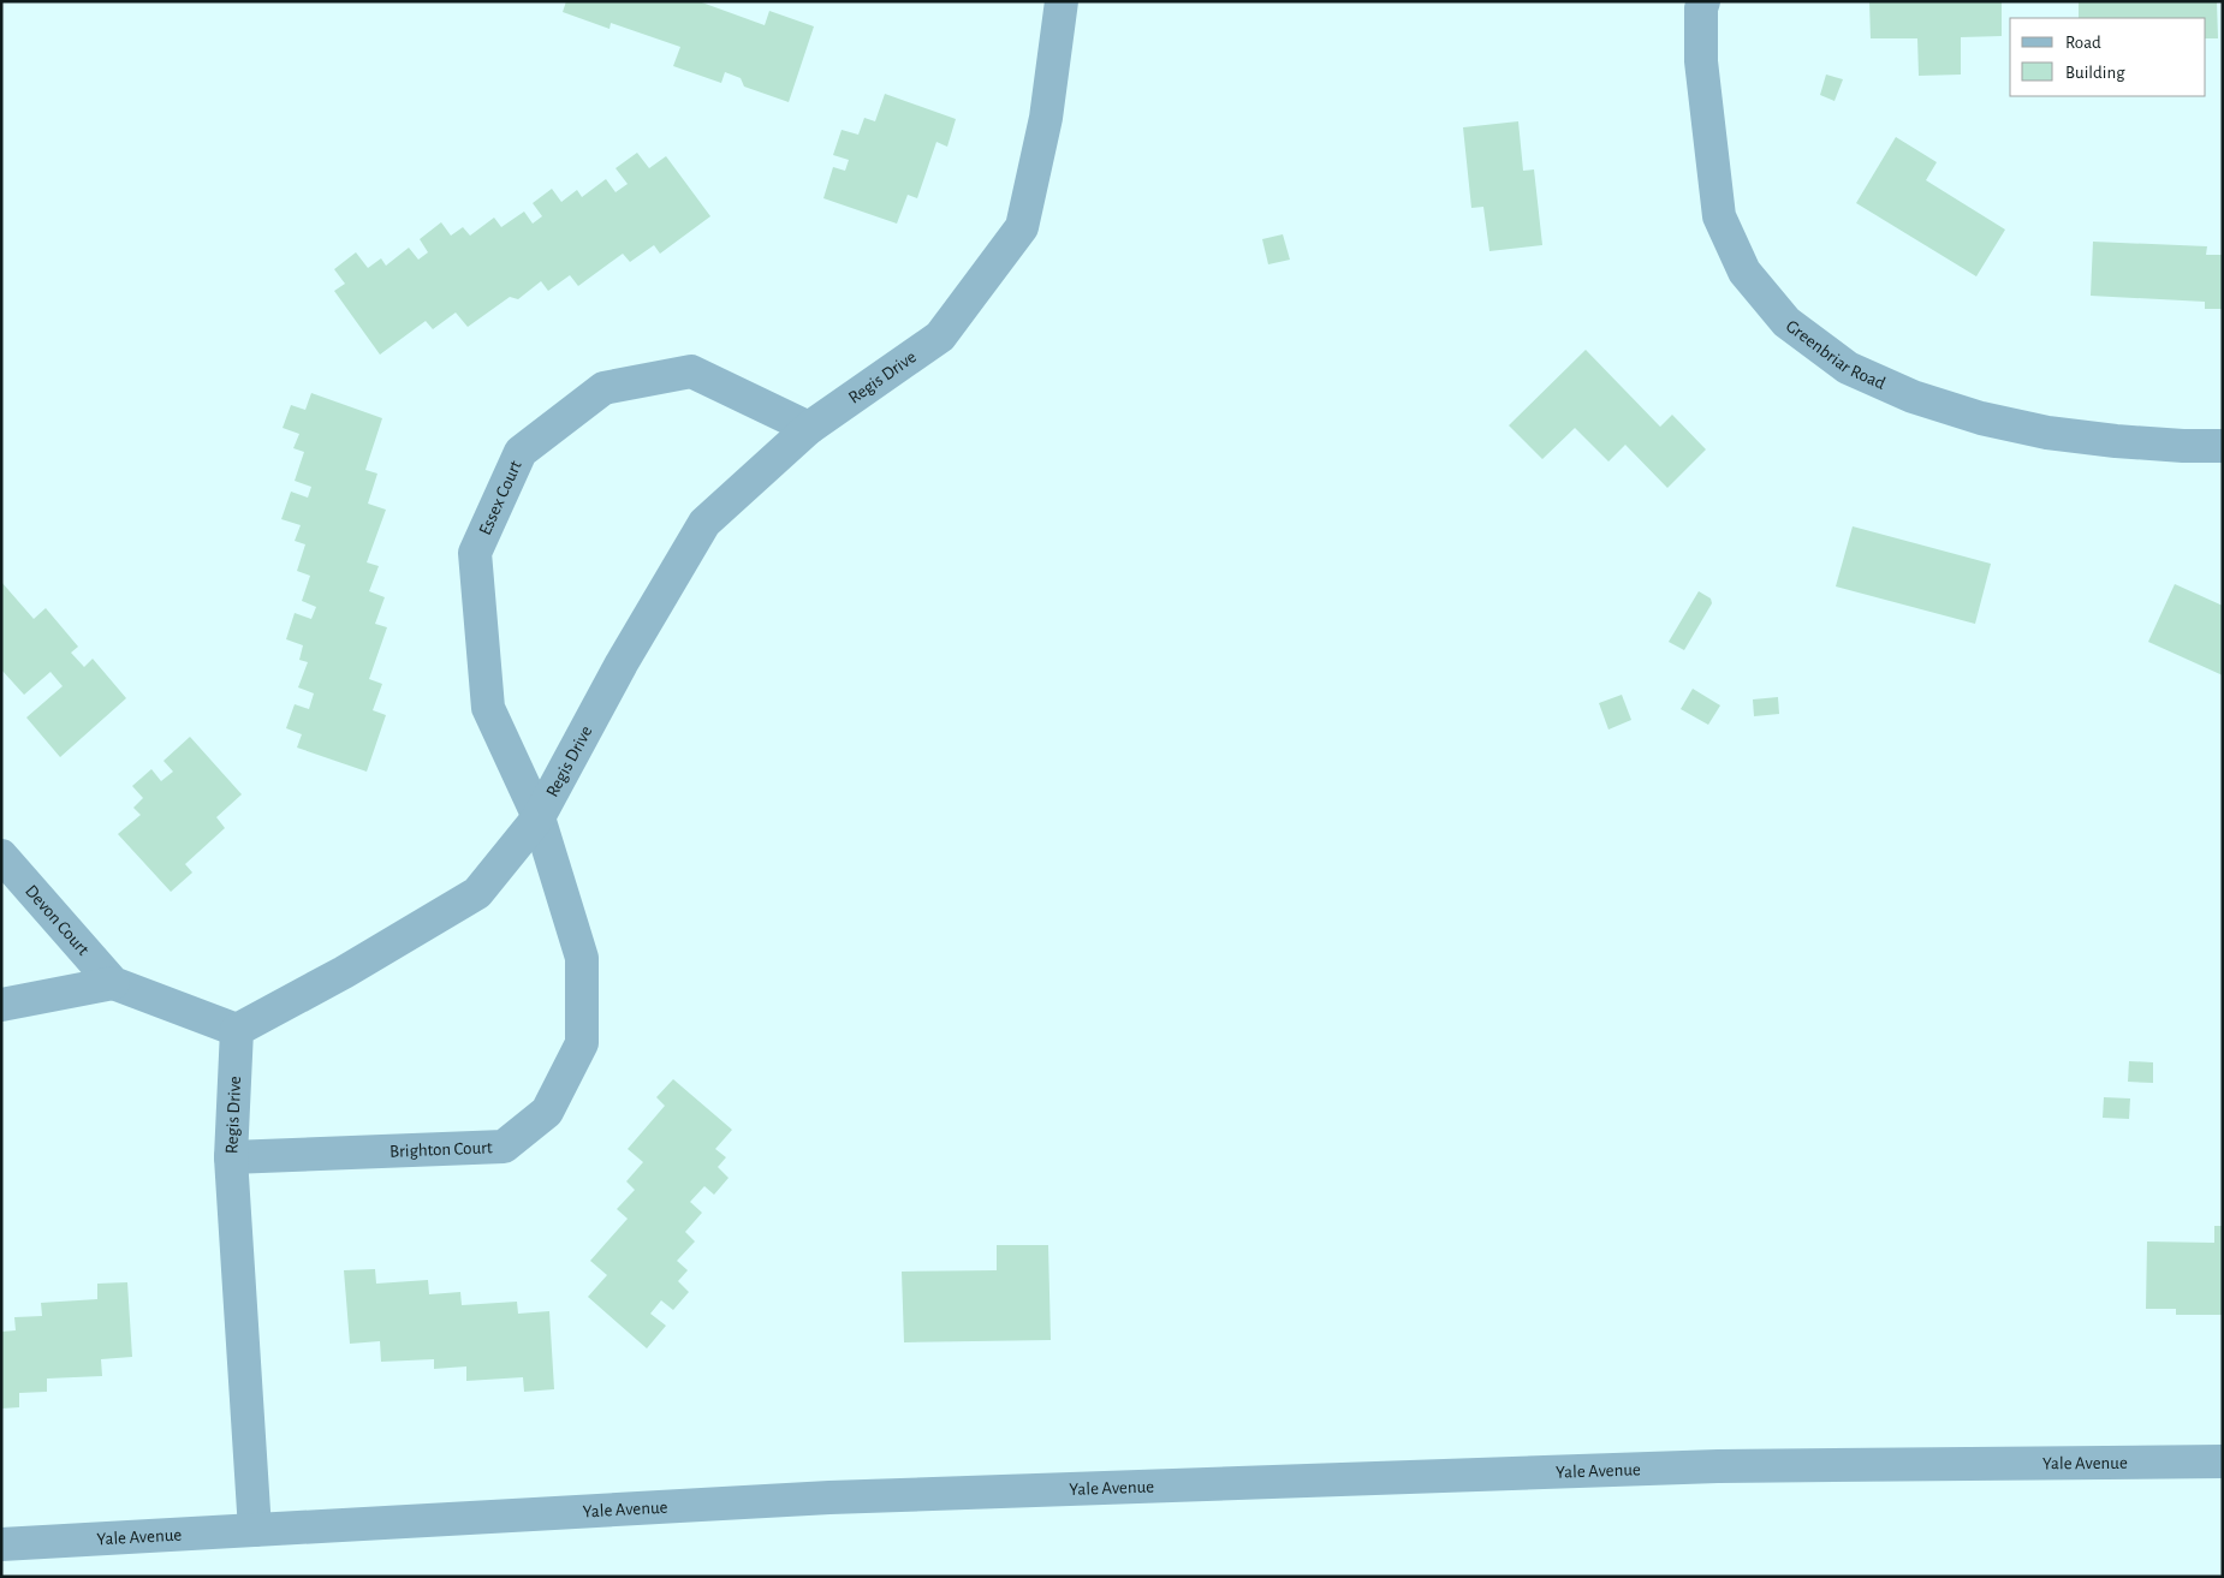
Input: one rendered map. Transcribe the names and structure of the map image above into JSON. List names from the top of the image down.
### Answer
{
  "streets": {
    "street": [
      "Greenbriar Road",
      "Regis Drive",
      "Essex Court",
      "Devon Court",
      "Brighton Court",
      "Yale Avenue"
    ]
  },
  "crossings": [
    ["Regis Drive", "Essex Court"],
    ["Regis Drive", "Devon Court"],
    ["Regis Drive", "Brighton Court"],
    ["Regis Drive", "Yale Avenue"],
    ["Essex Court", "Brighton Court"]
  ],
  "legend": ["Road", "Building"]
}
